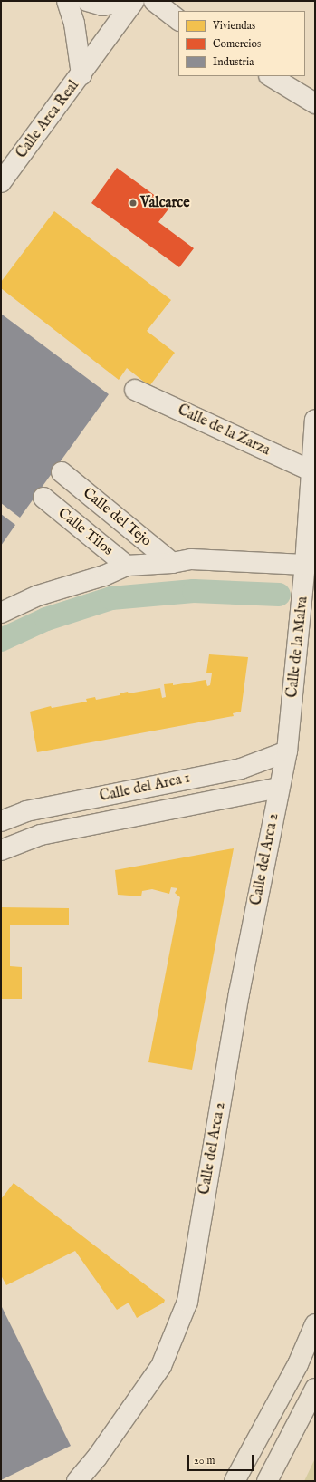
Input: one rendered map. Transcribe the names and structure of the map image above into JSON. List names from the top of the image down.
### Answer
{
  "streets": {
    "street": [
      "Calle Arca Real",
      "Calle de la Zarza",
      "Calle del Tejo",
      "Calle Tilos",
      "Calle de la Malva",
      "Calle del Arca 1",
      "Calle del Arca 2"
    ]
  },
  "crossings": [
    ["Calle de la Zarza", "Calle de la Malva"],
    ["Calle de la Malva", "Calle del Arca 1"],
    ["Calle de la Malva", "Calle del Arca 2"],
    ["Calle del Arca 1", "Calle del Arca 2"]
  ],
  "places": ["Valcarce"],
  "legend": ["Viviendas", "Comercios", "Industria"],
  "scale_bar": "20 m"
}
